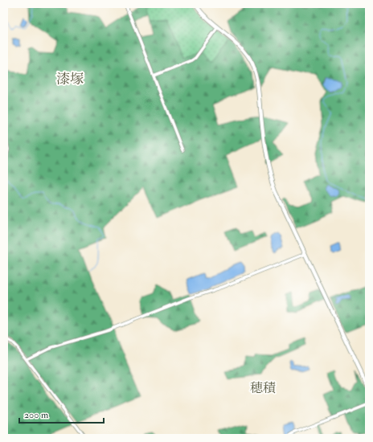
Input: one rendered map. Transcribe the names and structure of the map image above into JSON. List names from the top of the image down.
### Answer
{
  "districts": ["漆塚", "穂積"],
  "scale_bar": "200 m"
}
